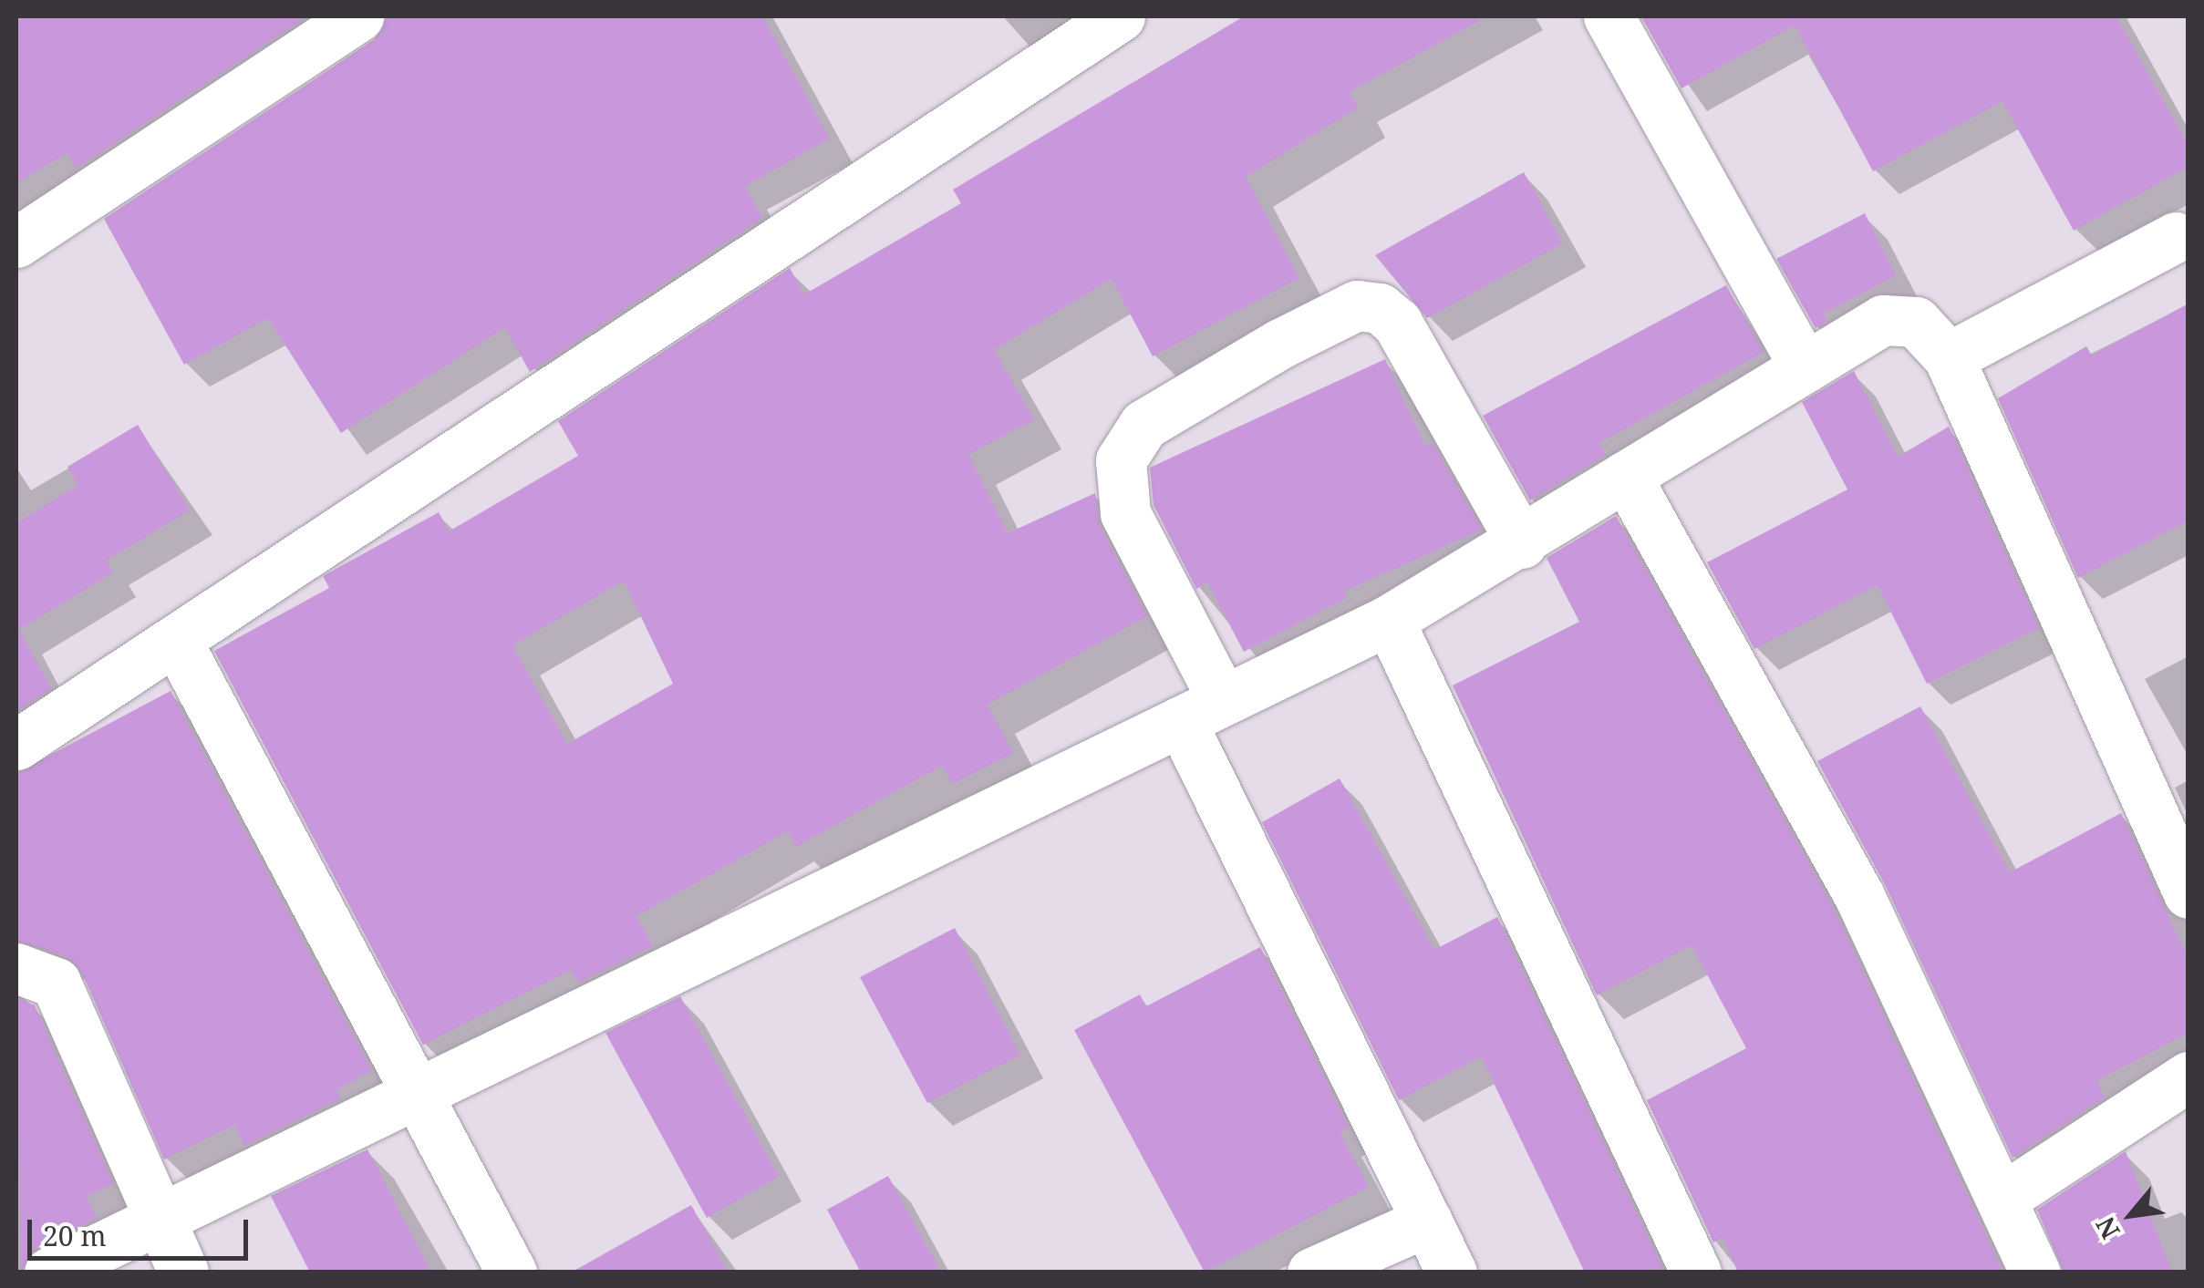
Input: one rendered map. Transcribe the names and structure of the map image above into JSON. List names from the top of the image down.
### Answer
{
  "scale_bar": "20 m",
  "north": "bottom left"
}
